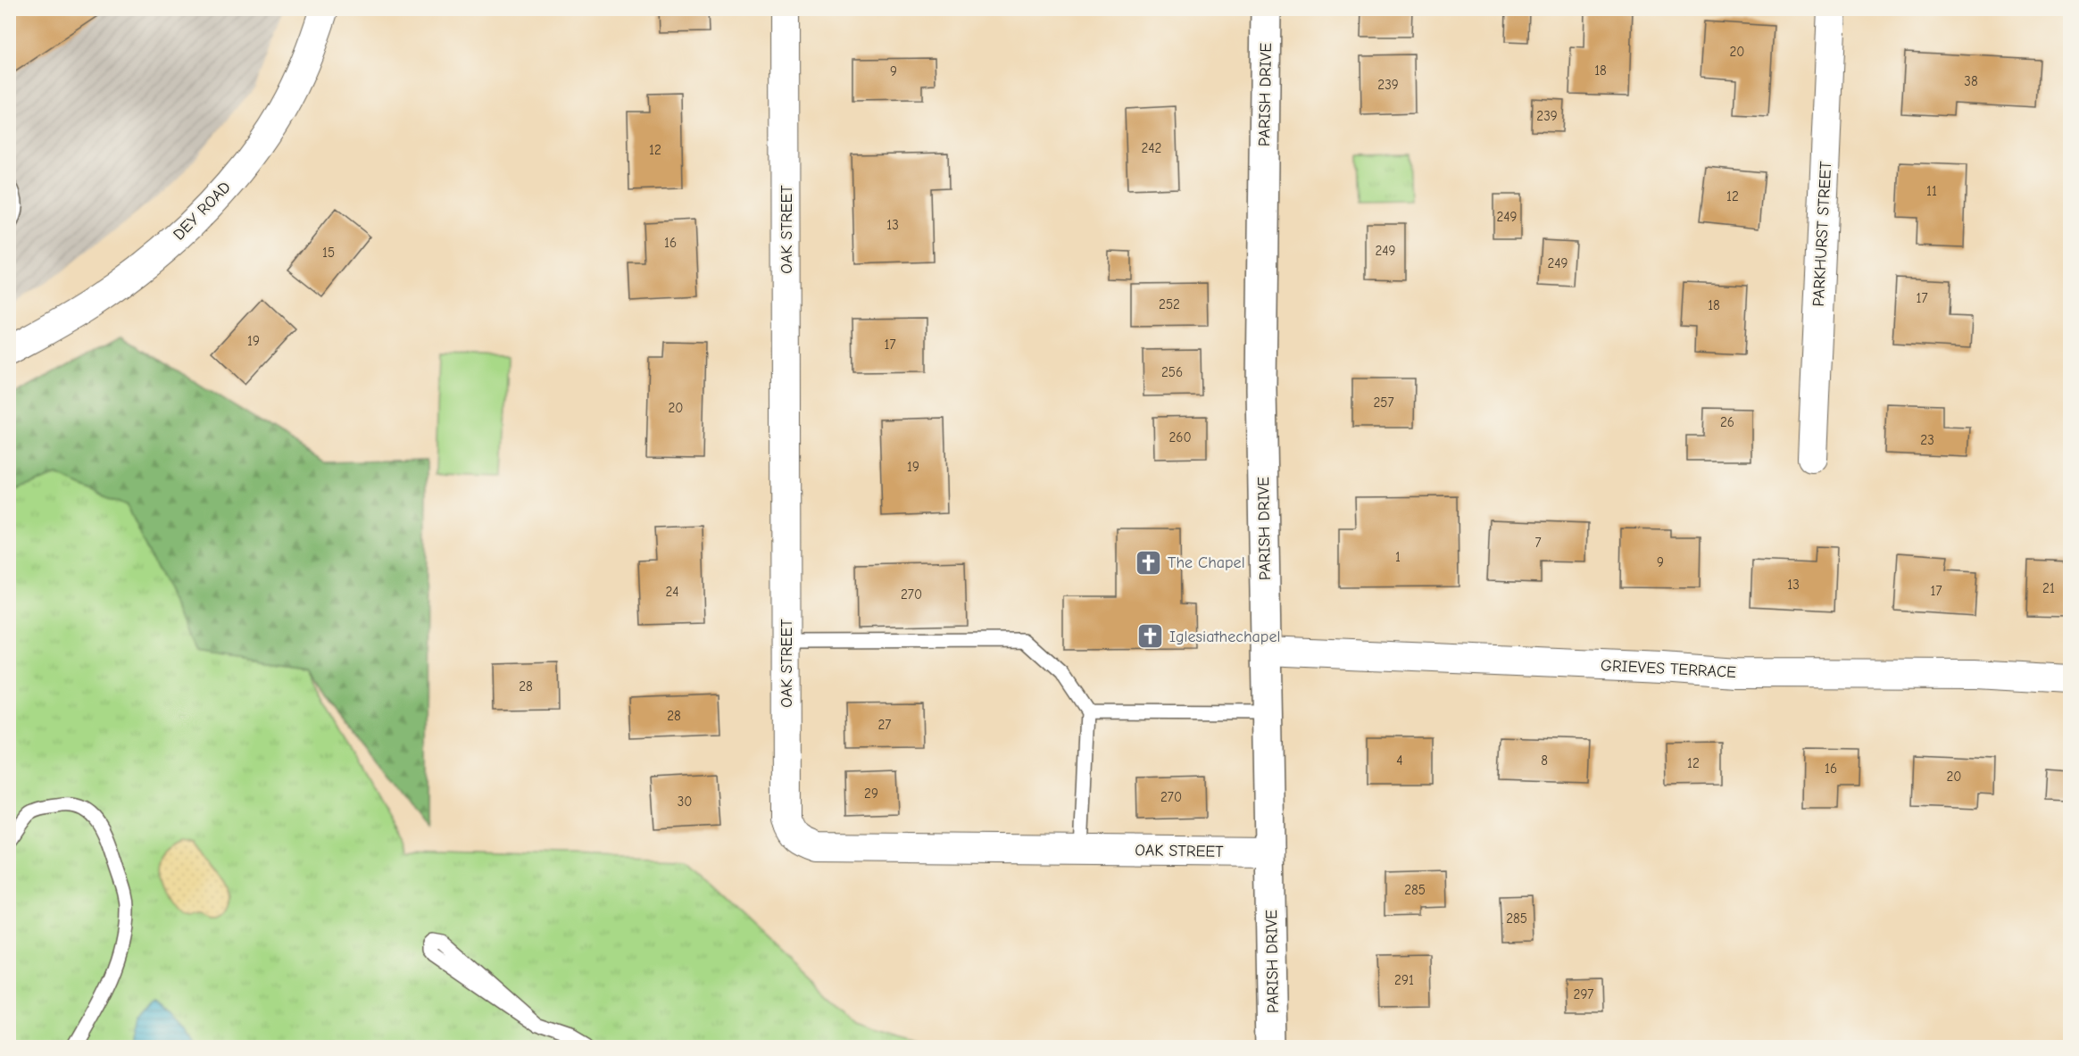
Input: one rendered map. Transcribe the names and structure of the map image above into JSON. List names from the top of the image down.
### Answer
{
  "streets": {
    "street": [
      "PARISH DRIVE",
      "DEY ROAD",
      "OAK STREET",
      "PARKHURST STREET",
      "GRIEVES TERRACE"
    ]
  },
  "crossings": [
    ["PARISH DRIVE", "OAK STREET"],
    ["PARISH DRIVE", "GRIEVES TERRACE"]
  ],
  "places": {
    "church": ["The Chapel", "Iglesiathechapel"]
  },
  "house_numbers": [
    "20",
    "18",
    "9",
    "38",
    "239",
    "239",
    "242",
    "12",
    "11",
    "12",
    "249",
    "13",
    "16",
    "249",
    "15",
    "249",
    "17",
    "252",
    "18",
    "19",
    "17",
    "256",
    "257",
    "20",
    "26",
    "260",
    "23",
    "19",
    "7",
    "1",
    "9",
    "13",
    "21",
    "17",
    "24",
    "270",
    "28",
    "28",
    "27",
    "4",
    "8",
    "12",
    "16",
    "20",
    "29",
    "270",
    "30",
    "285",
    "285",
    "291",
    "297"
  ]
}
